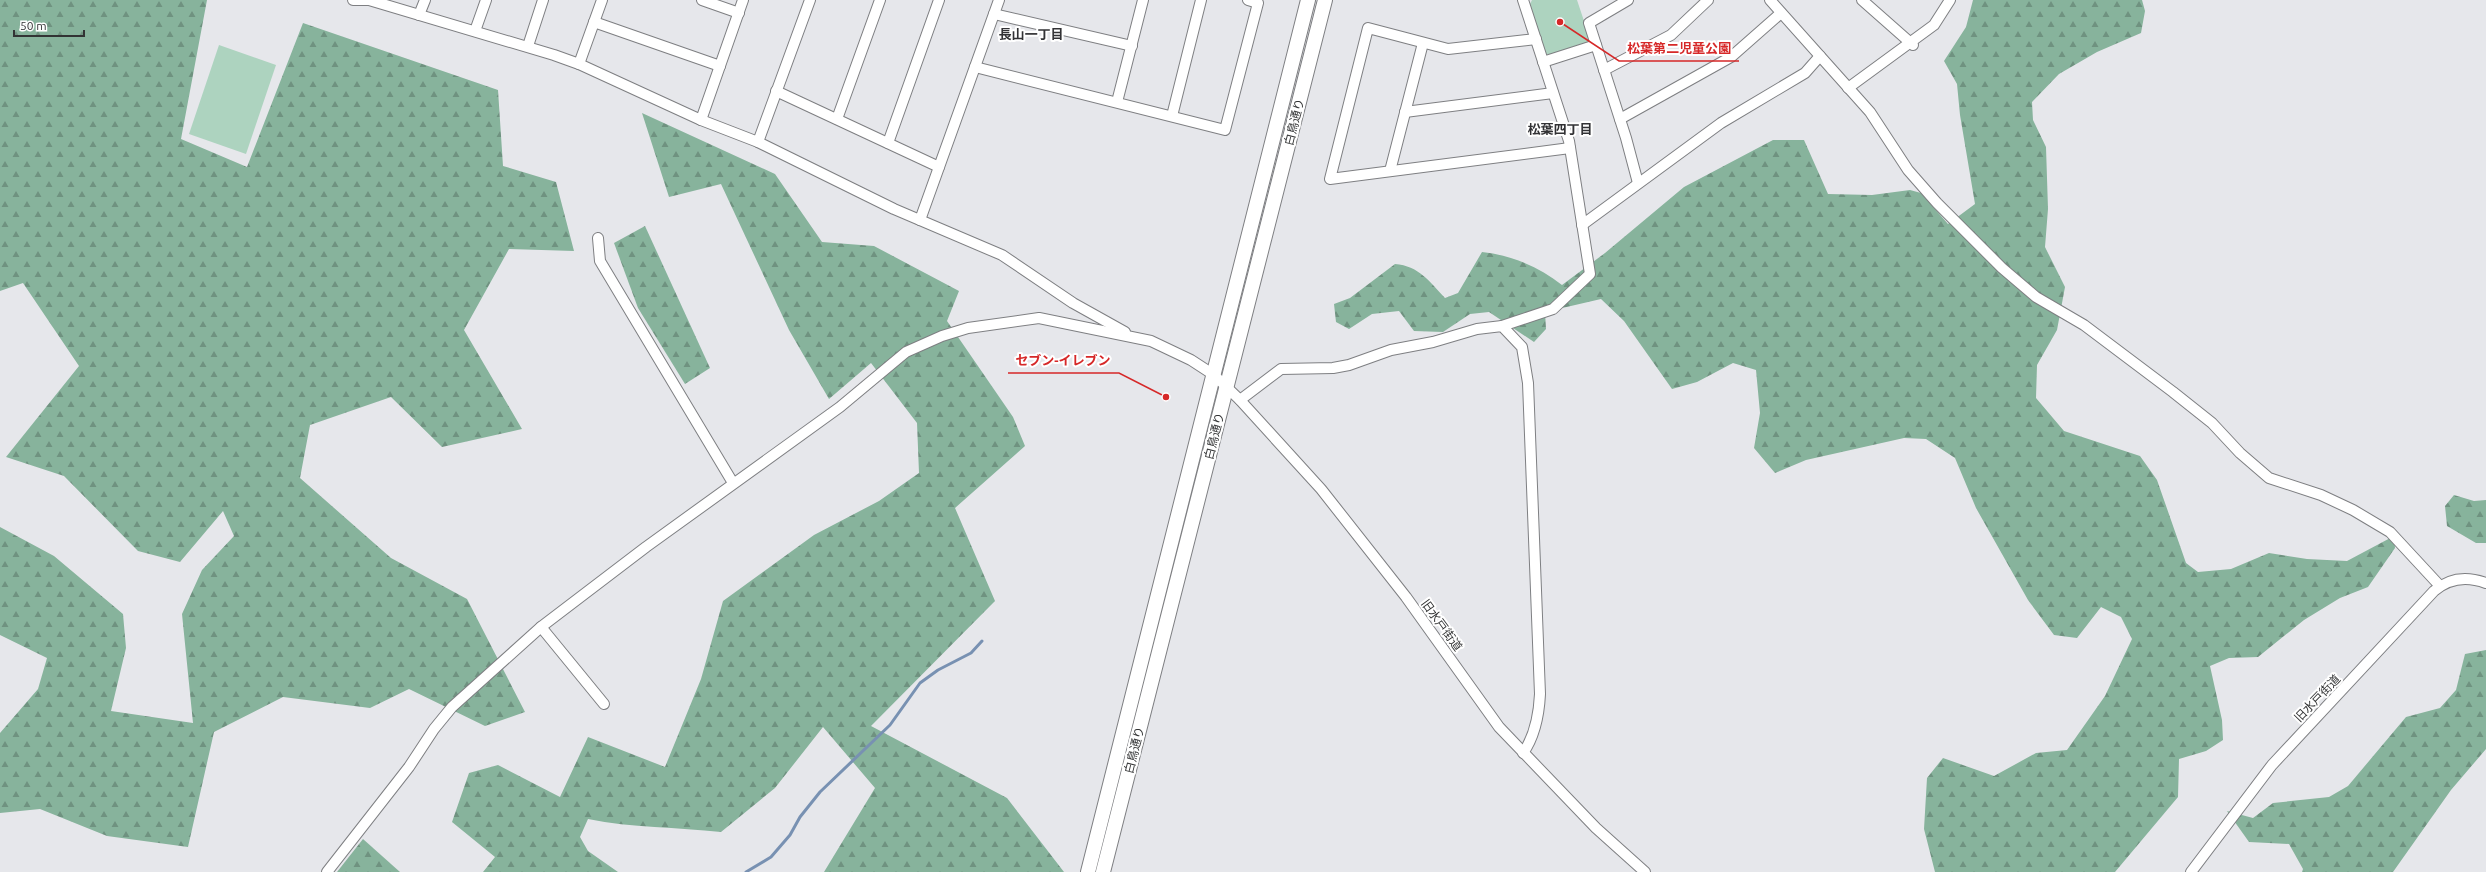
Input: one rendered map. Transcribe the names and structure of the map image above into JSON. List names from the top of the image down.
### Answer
{
  "streets": {
    "main road": ["白鳥通り"],
    "street": ["旧水戸街道"]
  },
  "crossings": [
    ["白鳥通り", "旧水戸街道"]
  ],
  "districts": ["長山一丁目", "松葉四丁目"],
  "places": ["松葉第二児童公園", "セブン-イレブン"],
  "scale_bar": "50 m"
}
